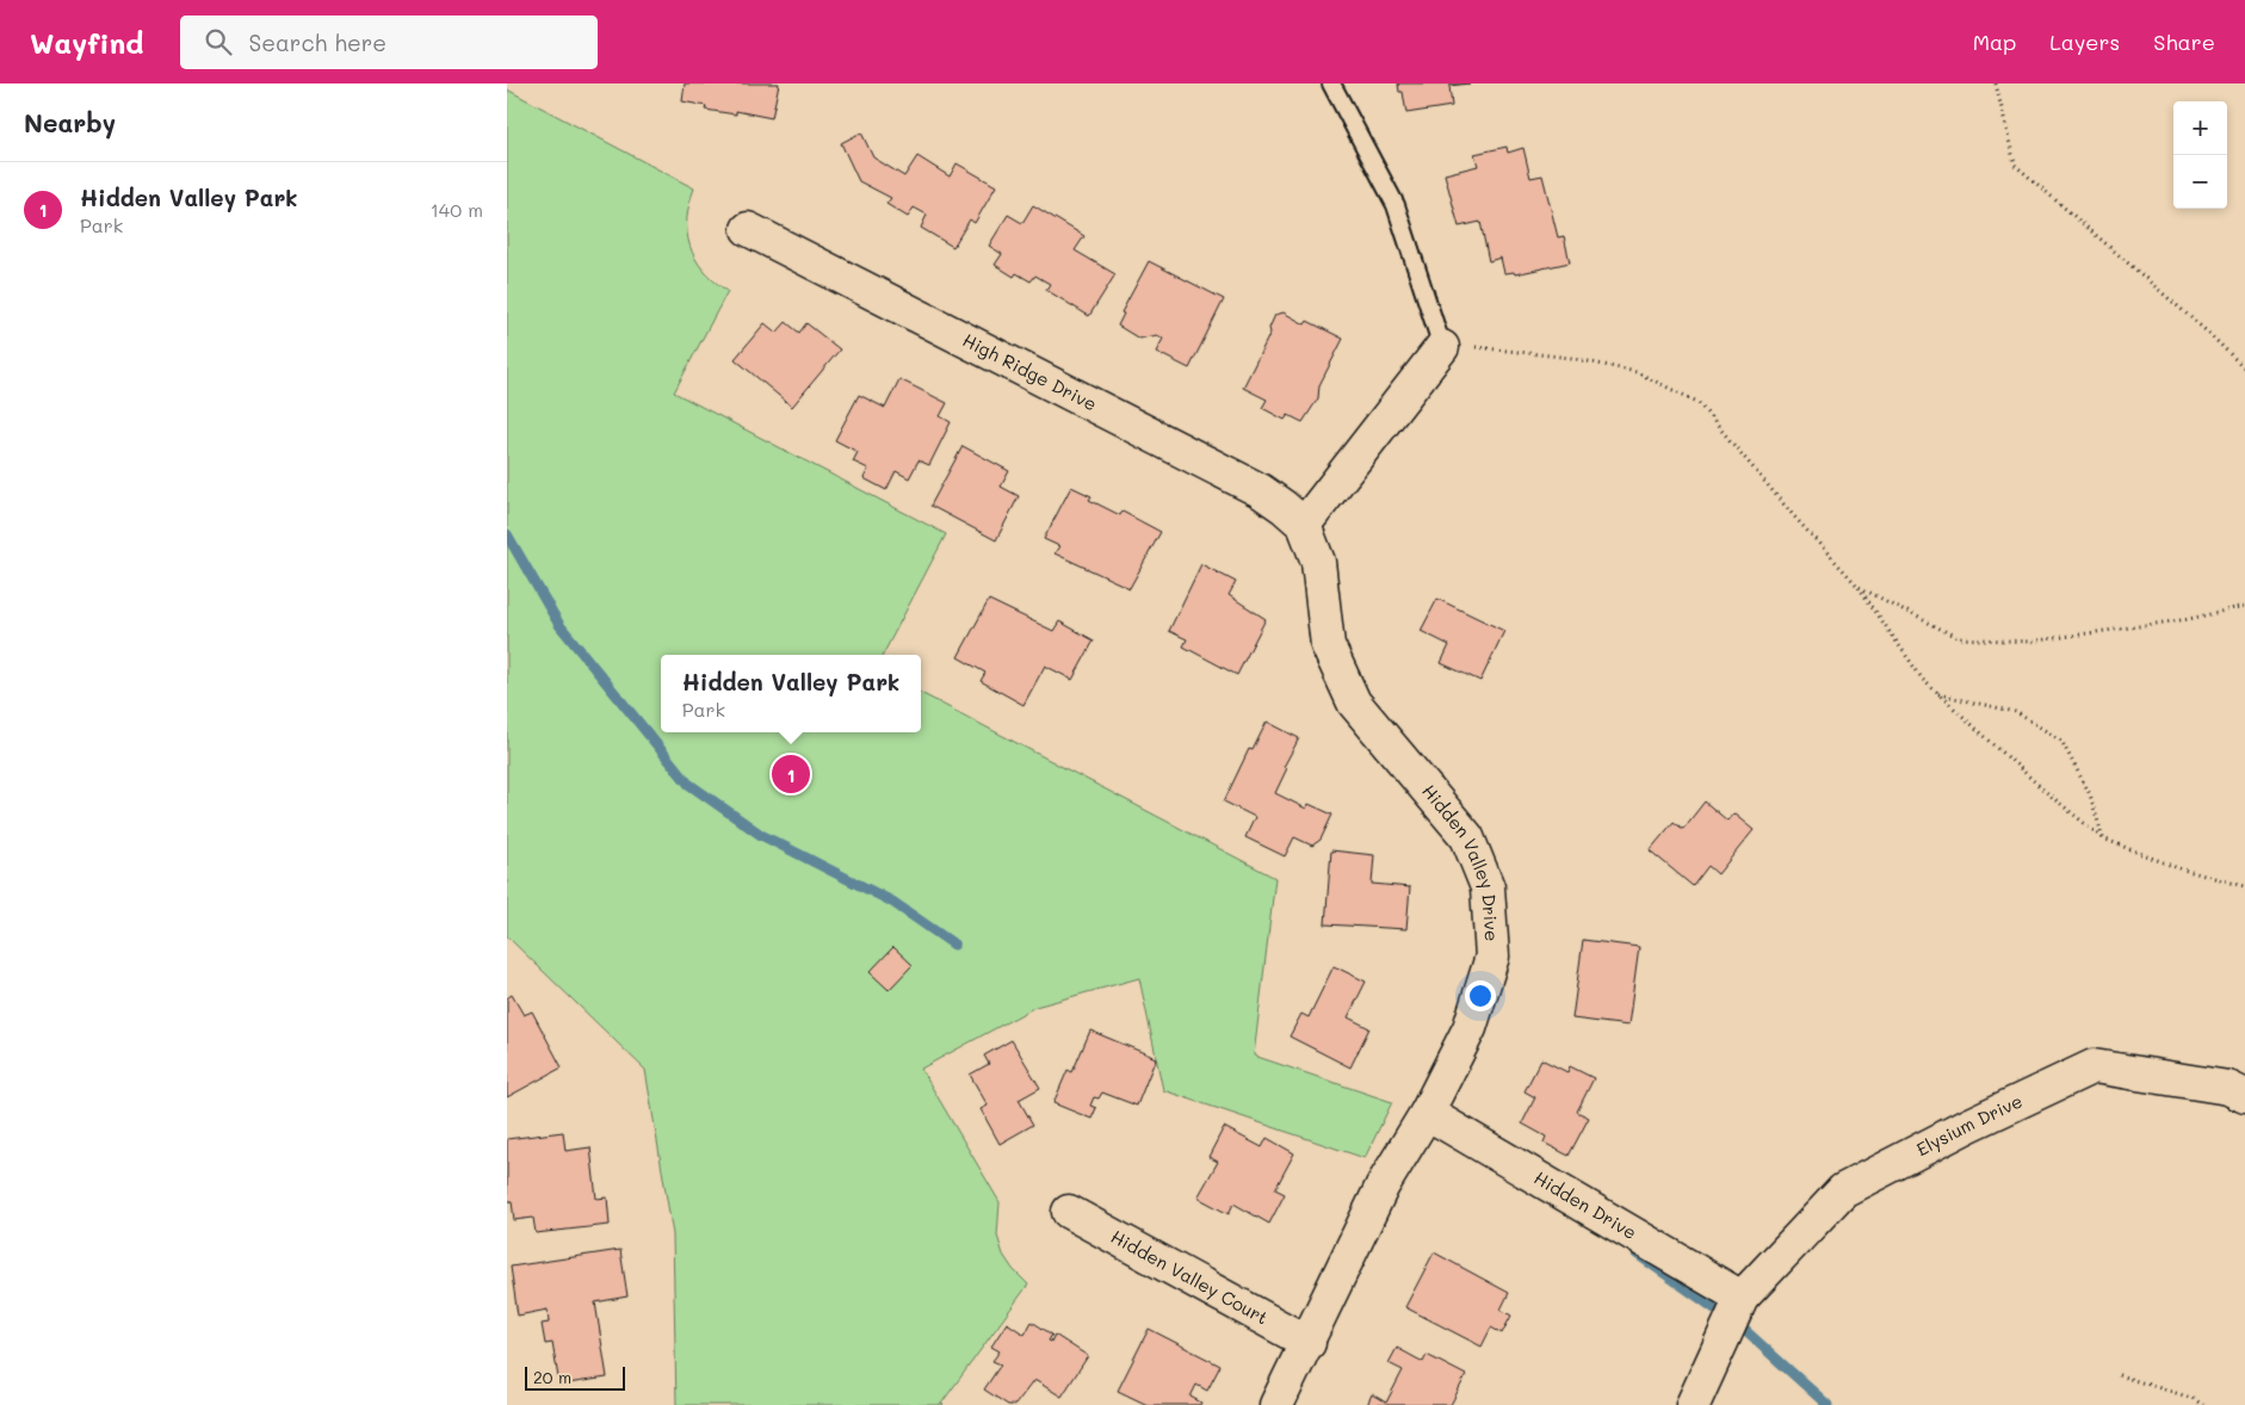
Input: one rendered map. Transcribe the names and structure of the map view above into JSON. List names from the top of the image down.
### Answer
{
  "streets": {
    "street": [
      "High Ridge Drive",
      "Hidden Valley Drive",
      "Elysium Drive",
      "Hidden Drive",
      "Hidden Valley Court"
    ]
  },
  "crossings": [
    ["High Ridge Drive", "Hidden Valley Drive"],
    ["Hidden Valley Drive", "Hidden Drive"],
    ["Hidden Valley Drive", "Hidden Valley Court"],
    ["Elysium Drive", "Hidden Drive"]
  ],
  "scale_bar": "20 m",
  "page": {
    "header": "Wayfind",
    "search": "Search here",
    "nav": ["Map", "Layers", "Share"],
    "heading": "Nearby",
    "map_buttons": ["+", "−"],
    "list": [
      {
        "mark": "1",
        "name": "Hidden Valley Park",
        "note": "Park",
        "value": "140 m"
      }
    ],
    "popup": ["Hidden Valley Park", "Park"],
    "pins": "1",
    "scale": "20 m"
  }
}
